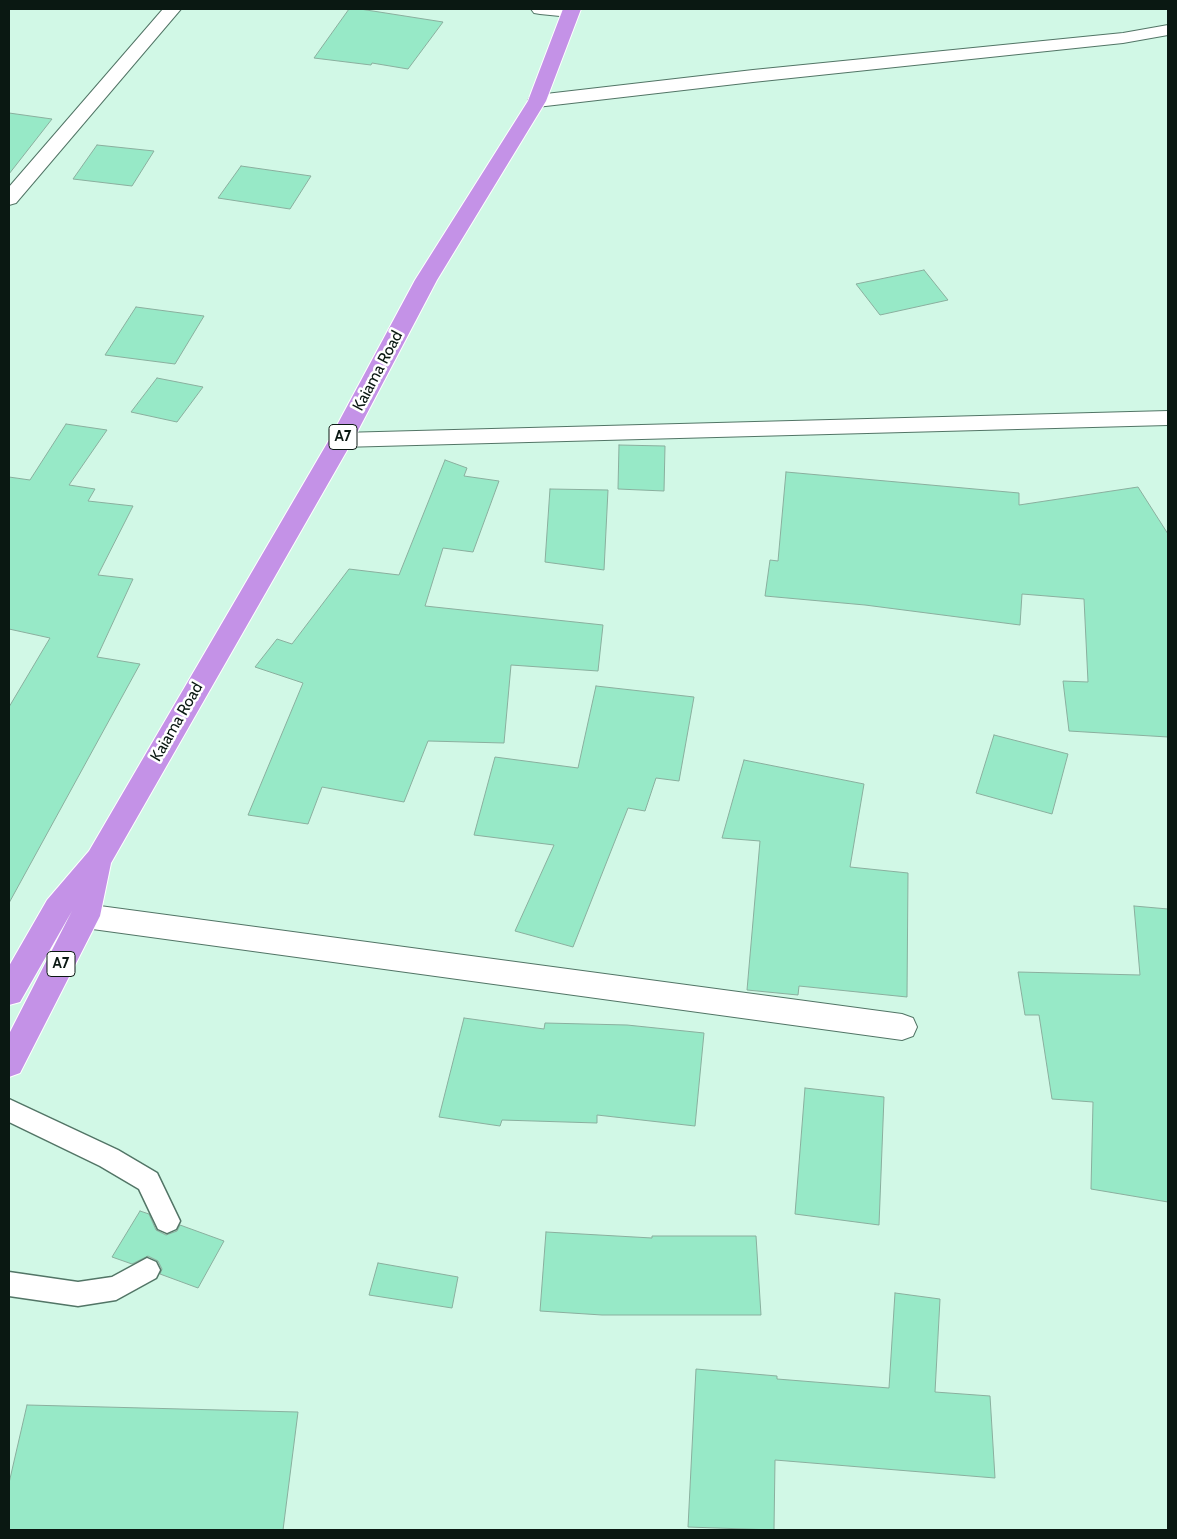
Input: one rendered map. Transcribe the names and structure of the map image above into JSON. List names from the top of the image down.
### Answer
{
  "streets": {
    "highway": ["Kaiama Road", "A7"]
  }
}
